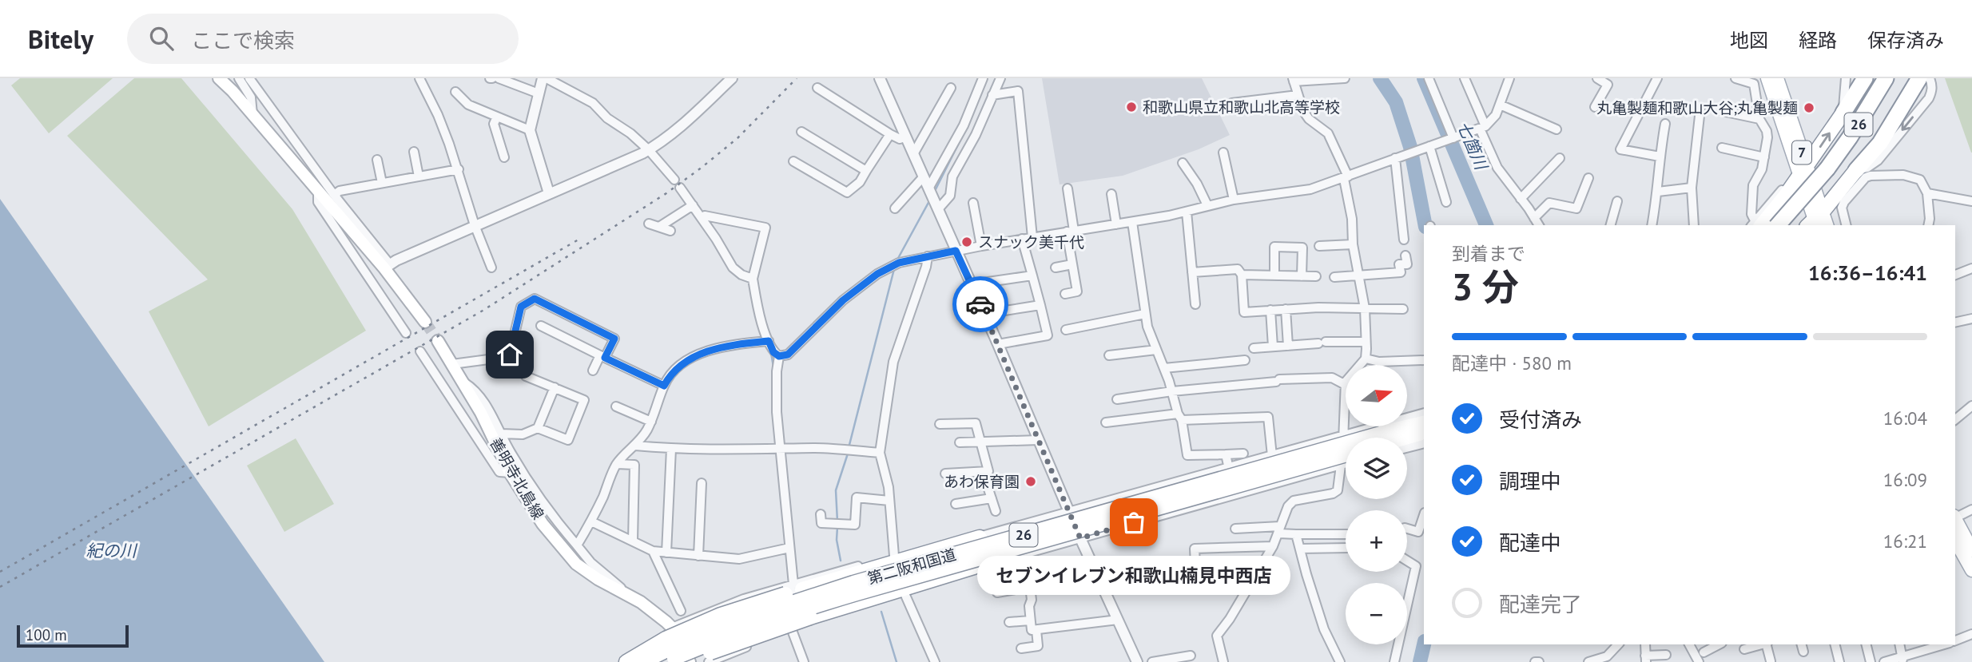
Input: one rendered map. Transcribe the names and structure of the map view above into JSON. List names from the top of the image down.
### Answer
{
  "streets": {
    "highway": ["26", "第二阪和国道"],
    "main road": ["7", "善明寺北島線"]
  },
  "crossings": [
    ["26", "善明寺北島線"],
    ["26", "第二阪和国道"],
    ["善明寺北島線", "第二阪和国道"]
  ],
  "water": ["七箇川", "紀の川"],
  "places": [
    "和歌山県立和歌山北高等学校",
    "丸亀製麺和歌山大谷;丸亀製麺",
    "スナック美千代",
    "あわ保育園",
    "セブンイレブン和歌山楠見中西店"
  ],
  "scale_bar": "100 m",
  "north": "right",
  "page": {
    "header": "Bitely",
    "search": "ここで検索",
    "nav": ["地図", "経路", "保存済み"],
    "heading": ["3 分", "到着まで", "16:36–16:41"],
    "bar": "配達中 · 580 m",
    "map_buttons": ["+", "−"],
    "list": [
      ["受付済み", "16:04"],
      ["調理中", "16:09"],
      ["配達中", "16:21"],
      "配達完了"
    ],
    "bubble": "セブンイレブン和歌山楠見中西店",
    "scale": "100 m"
  }
}
